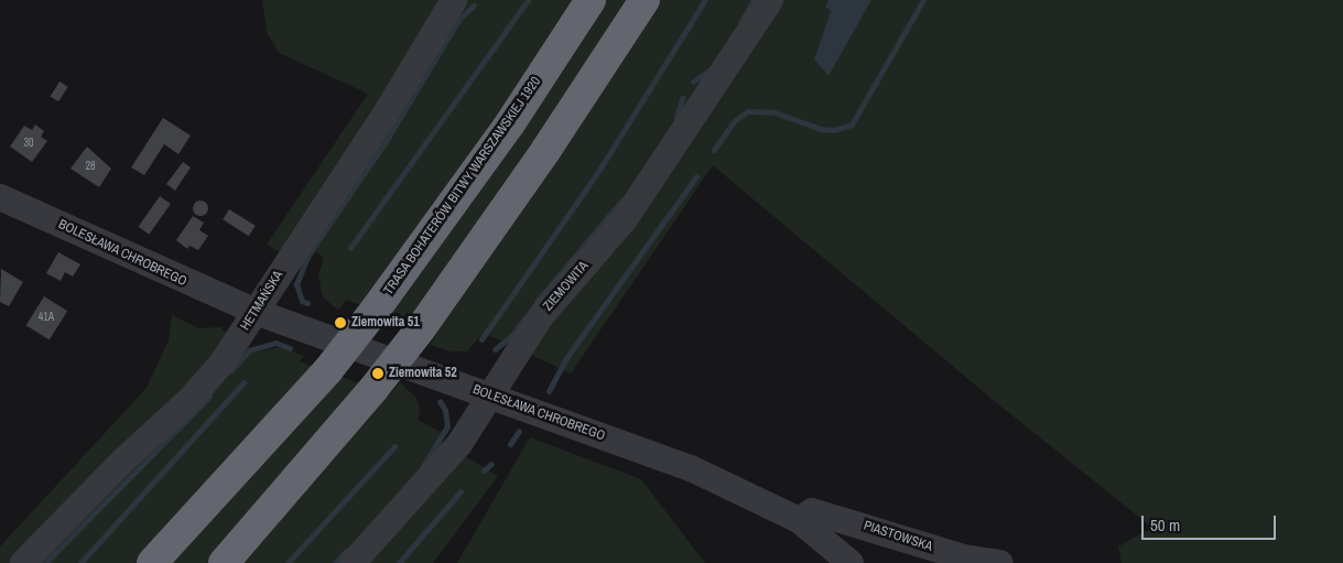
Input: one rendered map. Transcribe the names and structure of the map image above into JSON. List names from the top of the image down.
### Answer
{
  "streets": {
    "highway": ["TRASA BOHATERÓW BITWY WARSZAWSKIEJ 1920"],
    "street": [
      "BOLESŁAWA CHROBREGO",
      "ZIEMOWITA",
      "HETMAŃSKA",
      "PIASTOWSKA"
    ]
  },
  "crossings": [
    ["BOLESŁAWA CHROBREGO", "ZIEMOWITA"],
    ["BOLESŁAWA CHROBREGO", "HETMAŃSKA"],
    ["BOLESŁAWA CHROBREGO", "PIASTOWSKA"]
  ],
  "places": ["Ziemowita 51", "Ziemowita 52"],
  "house_numbers": ["30", "28", "41A"],
  "scale_bar": "50 m"
}
